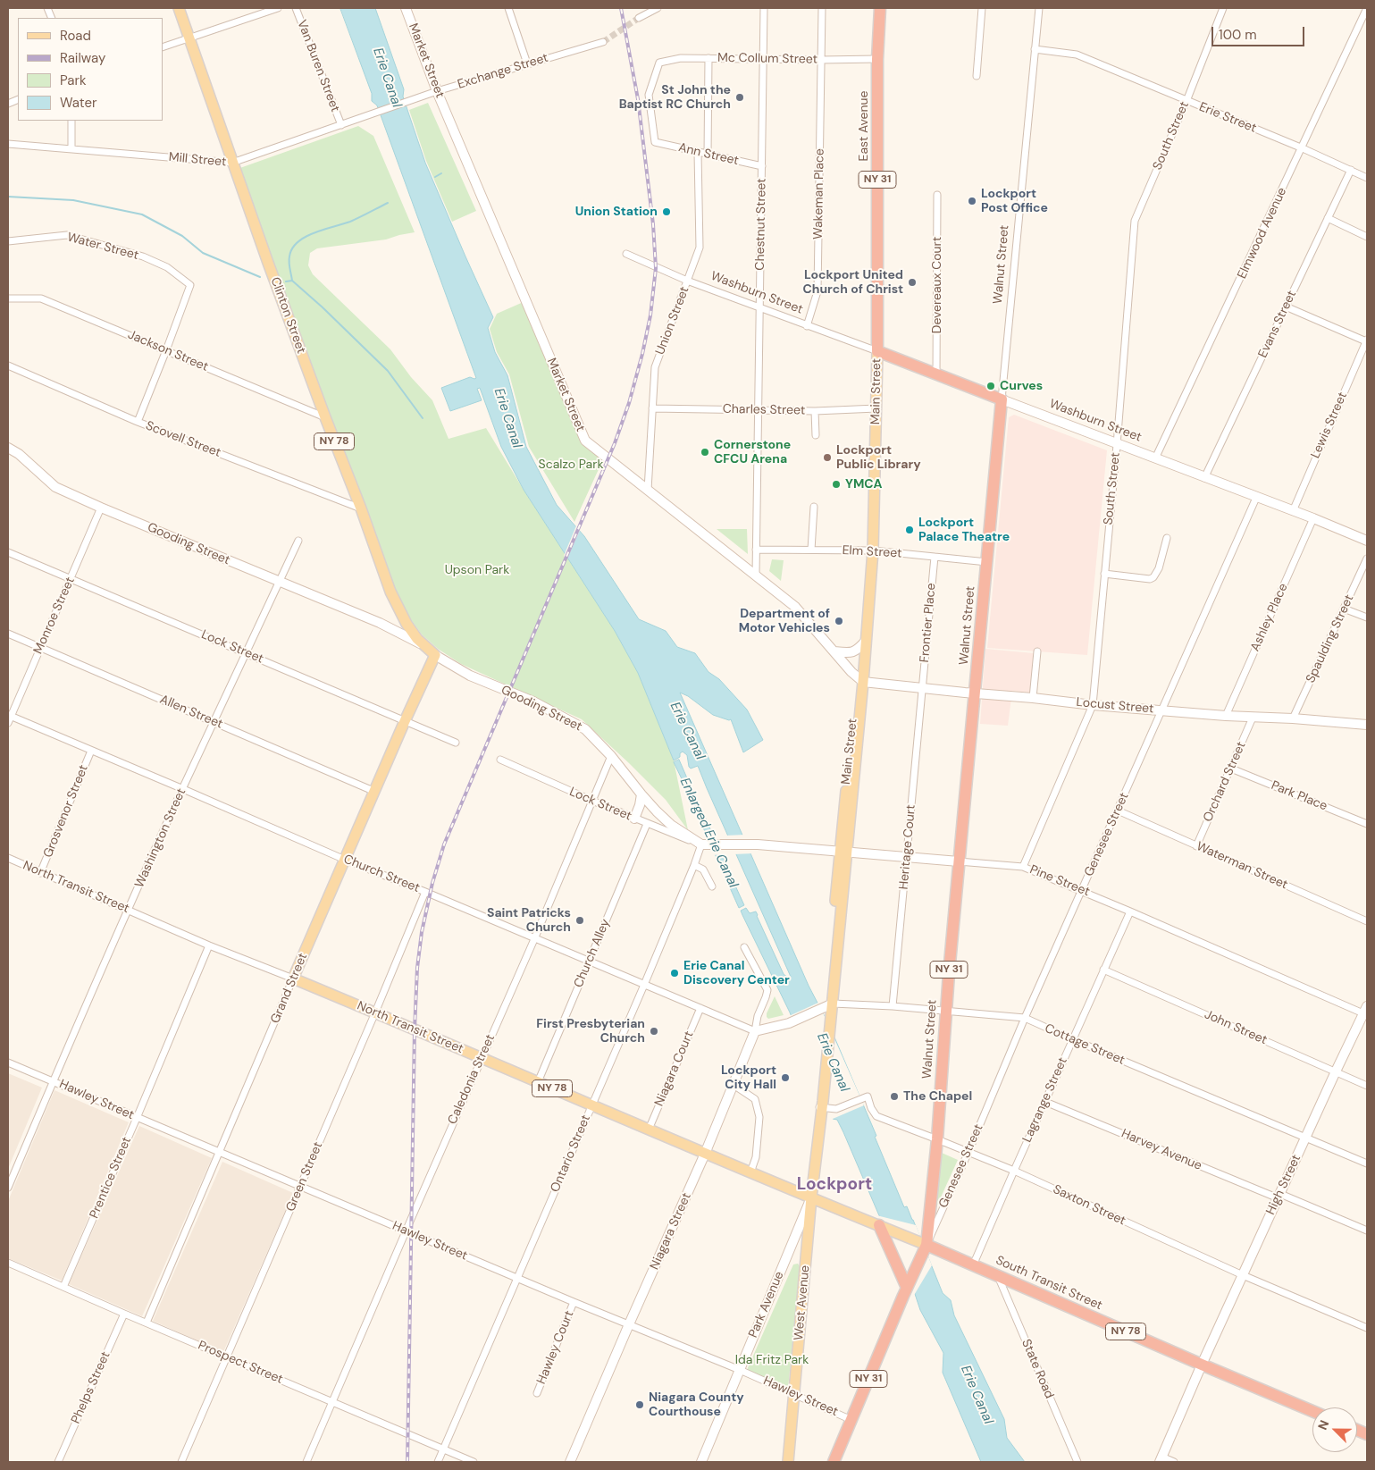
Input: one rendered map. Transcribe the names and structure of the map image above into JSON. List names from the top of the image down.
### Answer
{
  "streets": {
    "highway": [
      "East Avenue",
      "NY 31",
      "Walnut Street",
      "Washburn Street",
      "NY 78",
      "South Transit Street"
    ],
    "main road": [
      "Clinton Street",
      "Main Street",
      "Gooding Street",
      "North Transit Street",
      "Grand Street",
      "West Avenue"
    ],
    "street": [
      "Mc Collum Street",
      "Market Street",
      "Van Buren Street",
      "Exchange Street",
      "Erie Street",
      "South Street",
      "Ann Street",
      "Mill Street",
      "Wakeman Place",
      "Chestnut Street",
      "Elmwood Avenue",
      "Water Street",
      "Devereaux Court",
      "Union Street",
      "Evans Street",
      "Jackson Street",
      "Charles Street",
      "Lewis Street",
      "Scovell Street",
      "Elm Street",
      "Monroe Street",
      "Ashley Place",
      "Frontier Place",
      "Spaulding Street",
      "Lock Street",
      "Locust Street",
      "Allen Street",
      "Orchard Street",
      "Park Place",
      "Grosvenor Street",
      "Genesee Street",
      "Washington Street",
      "Heritage Court",
      "Waterman Street",
      "Church Street",
      "Pine Street",
      "Church Alley",
      "John Street",
      "Cottage Street",
      "Niagara Court",
      "Caledonia Street",
      "Hawley Street",
      "Lagrange Street",
      "Harvey Avenue",
      "Ontario Street",
      "Green Street",
      "Prentice Street",
      "High Street",
      "Saxton Street",
      "Niagara Street",
      "Park Avenue",
      "Hawley Court",
      "Prospect Street",
      "State Road",
      "Phelps Street"
    ]
  },
  "crossings": [
    ["Mc Collum Street", "East Avenue"],
    ["Mc Collum Street", "Ann Street"],
    ["Mc Collum Street", "Wakeman Place"],
    ["Mc Collum Street", "Chestnut Street"],
    ["Market Street", "Exchange Street"],
    ["Market Street", "Chestnut Street"],
    ["Market Street", "Union Street"],
    ["Market Street", "Main Street"],
    ["Market Street", "Locust Street"],
    ["Van Buren Street", "Mill Street"],
    ["Exchange Street", "Mill Street"],
    ["Erie Street", "South Street"],
    ["Erie Street", "Elmwood Avenue"],
    ["Erie Street", "Walnut Street"],
    ["Erie Street", "Evans Street"],
    ["East Avenue", "Washburn Street"],
    ["East Avenue", "Main Street"],
    ["South Street", "Washburn Street"],
    ["South Street", "Locust Street"],
    ["South Street", "Pine Street"],
    ["Ann Street", "Chestnut Street"],
    ["Ann Street", "Union Street"],
    ["Mill Street", "Clinton Street"],
    ["NY 31", "Walnut Street"],
    ["NY 31", "Genesee Street"],
    ["NY 31", "Hawley Street"],
    ["NY 31", "South Transit Street"],
    ["Wakeman Place", "Washburn Street"],
    ["Chestnut Street", "Washburn Street"],
    ["Chestnut Street", "Charles Street"],
    ["Chestnut Street", "Elm Street"],
    ["Elmwood Avenue", "Washburn Street"],
    ["Water Street", "Jackson Street"],
    ["Walnut Street", "Washburn Street"],
    ["Walnut Street", "Elm Street"],
    ["Walnut Street", "Locust Street"],
    ["Walnut Street", "Genesee Street"],
    ["Walnut Street", "Pine Street"],
    ["Walnut Street", "Cottage Street"],
    ["Walnut Street", "Saxton Street"],
    ["Walnut Street", "South Transit Street"],
    ["Devereaux Court", "Washburn Street"],
    ["Washburn Street", "Union Street"],
    ["Washburn Street", "Evans Street"],
    ["Washburn Street", "Main Street"],
    ["Washburn Street", "Lewis Street"],
    ["Washburn Street", "Ashley Place"],
    ["Washburn Street", "Genesee Street"],
    ["Clinton Street", "Jackson Street"],
    ["Clinton Street", "Scovell Street"],
    ["Clinton Street", "Gooding Street"],
    ["Union Street", "Charles Street"],
    ["Main Street", "Charles Street"],
    ["Main Street", "Elm Street"],
    ["Main Street", "Locust Street"],
    ["Main Street", "Pine Street"],
    ["Main Street", "North Transit Street"],
    ["Main Street", "Cottage Street"],
    ["Main Street", "Saxton Street"],
    ["Main Street", "South Transit Street"],
    ["Main Street", "West Avenue"],
    ["Main Street", "Park Avenue"],
    ["Gooding Street", "Monroe Street"],
    ["Gooding Street", "Lock Street"],
    ["Gooding Street", "Washington Street"],
    ["Gooding Street", "Pine Street"],
    ["Gooding Street", "Grand Street"],
    ["Gooding Street", "Caledonia Street"],
    ["Gooding Street", "Ontario Street"],
    ["Elm Street", "Frontier Place"],
    ["Monroe Street", "Lock Street"],
    ["Monroe Street", "Allen Street"],
    ["Monroe Street", "Church Street"],
    ["Ashley Place", "Locust Street"],
    ["Frontier Place", "Locust Street"],
    ["Frontier Place", "Heritage Court"],
    ["Spaulding Street", "Locust Street"],
    ["Lock Street", "Washington Street"],
    ["Lock Street", "Pine Street"],
    ["Lock Street", "Church Alley"],
    ["Lock Street", "Grand Street"],
    ["Lock Street", "Caledonia Street"],
    ["Lock Street", "Ontario Street"],
    ["Locust Street", "Orchard Street"],
    ["Locust Street", "Genesee Street"],
    ["Locust Street", "Heritage Court"],
    ["Allen Street", "Washington Street"],
    ["Allen Street", "Grand Street"],
    ["Orchard Street", "Park Place"],
    ["Orchard Street", "Waterman Street"],
    ["Grosvenor Street", "Church Street"],
    ["Grosvenor Street", "North Transit Street"],
    ["Genesee Street", "Waterman Street"],
    ["Genesee Street", "Pine Street"],
    ["Genesee Street", "Cottage Street"],
    ["Genesee Street", "Saxton Street"],
    ["Genesee Street", "South Transit Street"],
    ["Washington Street", "Church Street"],
    ["Washington Street", "North Transit Street"],
    ["Washington Street", "Hawley Street"],
    ["Heritage Court", "Pine Street"],
    ["Heritage Court", "Cottage Street"],
    ["Church Street", "Church Alley"],
    ["Church Street", "Grand Street"],
    ["Church Street", "Cottage Street"],
    ["Church Street", "Niagara Court"],
    ["Church Street", "Caledonia Street"],
    ["Church Street", "Ontario Street"],
    ["Church Street", "Green Street"],
    ["Church Street", "Niagara Street"],
    ["Pine Street", "Lagrange Street"],
    ["Pine Street", "Ontario Street"],
    ["Pine Street", "High Street"],
    ["North Transit Street", "Church Alley"],
    ["North Transit Street", "Grand Street"],
    ["North Transit Street", "Niagara Court"],
    ["North Transit Street", "Caledonia Street"],
    ["North Transit Street", "Ontario Street"],
    ["North Transit Street", "Green Street"],
    ["North Transit Street", "Prentice Street"],
    ["North Transit Street", "Niagara Street"],
    ["North Transit Street", "South Transit Street"],
    ["North Transit Street", "West Avenue"],
    ["North Transit Street", "Park Avenue"],
    ["Grand Street", "Hawley Street"],
    ["Grand Street", "Prospect Street"],
    ["John Street", "Lagrange Street"],
    ["John Street", "High Street"],
    ["Cottage Street", "Lagrange Street"],
    ["Cottage Street", "High Street"],
    ["Cottage Street", "Niagara Street"],
    ["Caledonia Street", "Hawley Street"],
    ["Caledonia Street", "Prospect Street"],
    ["Hawley Street", "Ontario Street"],
    ["Hawley Street", "Green Street"],
    ["Hawley Street", "Prentice Street"],
    ["Hawley Street", "Niagara Street"],
    ["Hawley Street", "West Avenue"],
    ["Hawley Street", "Park Avenue"],
    ["Hawley Street", "Hawley Court"],
    ["Lagrange Street", "Harvey Avenue"],
    ["Lagrange Street", "Saxton Street"],
    ["Lagrange Street", "South Transit Street"],
    ["Harvey Avenue", "High Street"],
    ["Ontario Street", "Prospect Street"],
    ["Green Street", "Prospect Street"],
    ["Prentice Street", "Prospect Street"],
    ["High Street", "Saxton Street"],
    ["High Street", "South Transit Street"],
    ["South Transit Street", "West Avenue"],
    ["South Transit Street", "Park Avenue"],
    ["South Transit Street", "State Road"],
    ["West Avenue", "Park Avenue"],
    ["Prospect Street", "Phelps Street"]
  ],
  "districts": ["Lockport"],
  "water": ["Erie Canal", "Enlarged Erie Canal"],
  "parks": ["Scalzo Park", "Upson Park", "Ida Fritz Park"],
  "places": [
    "St John the Baptist RC Church",
    "Lockport Post Office",
    "Union Station",
    "Lockport United Church of Christ",
    "Curves",
    "Cornerstone CFCU Arena",
    "Lockport Public Library",
    "YMCA",
    "Lockport Palace Theatre",
    "Department of Motor Vehicles",
    "Saint Patricks Church",
    "Erie Canal Discovery Center",
    "First Presbyterian Church",
    "Lockport City Hall",
    "The Chapel",
    "Niagara County Courthouse"
  ],
  "legend": [
    "Road",
    "Railway",
    "Park",
    "Water"
  ],
  "scale_bar": "100 m",
  "north": "top left"
}
